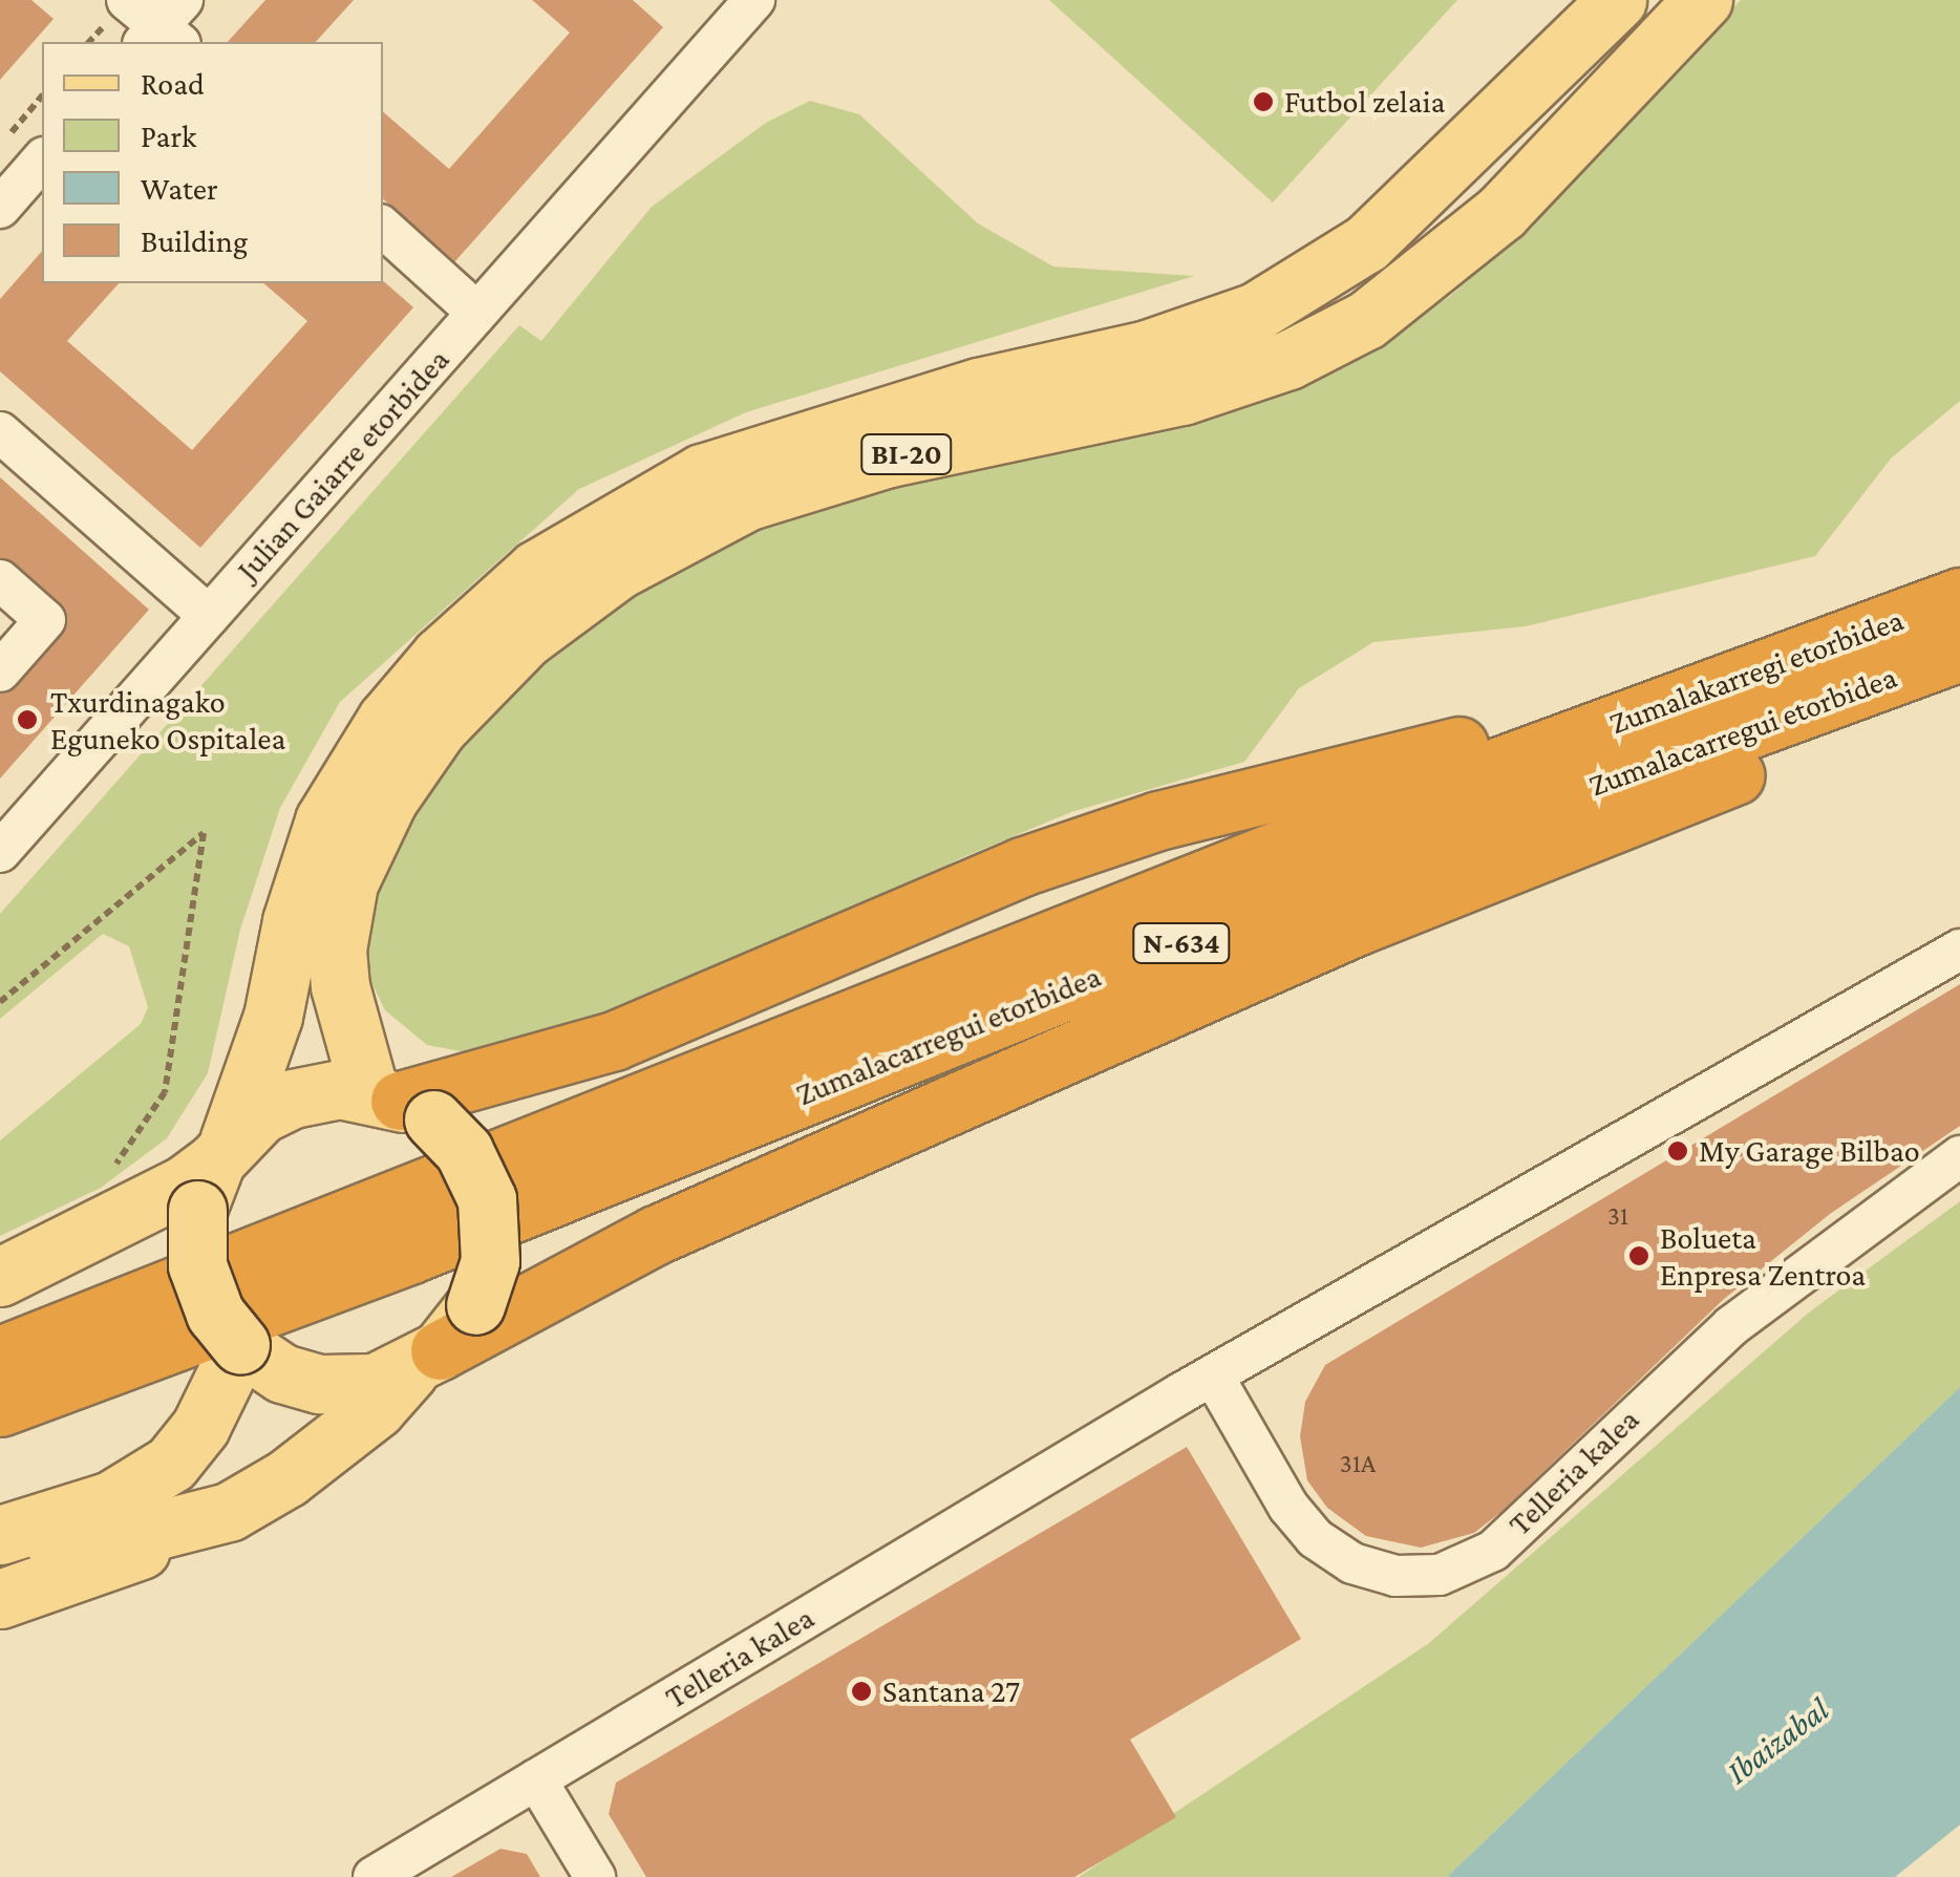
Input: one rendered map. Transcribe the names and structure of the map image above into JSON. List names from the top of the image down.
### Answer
{
  "streets": {
    "highway": ["Zumalakarregi etorbidea", "Zumalacarregui etorbidea", "N-634"],
    "main road": ["BI-20"],
    "street": ["Julian Gaiarre etorbidea", "Telleria kalea"]
  },
  "crossings": [
    ["BI-20", "N-634"],
    ["Zumalakarregi etorbidea", "Zumalacarregui etorbidea"]
  ],
  "water": ["Ibaizabal"],
  "places": [
    "Futbol zelaia",
    "Txurdinagako Eguneko Ospitalea",
    "My Garage Bilbao",
    "Bolueta Enpresa Zentroa",
    "Santana 27"
  ],
  "house_numbers": ["31", "31A"],
  "legend": [
    "Road",
    "Park",
    "Water",
    "Building"
  ]
}
